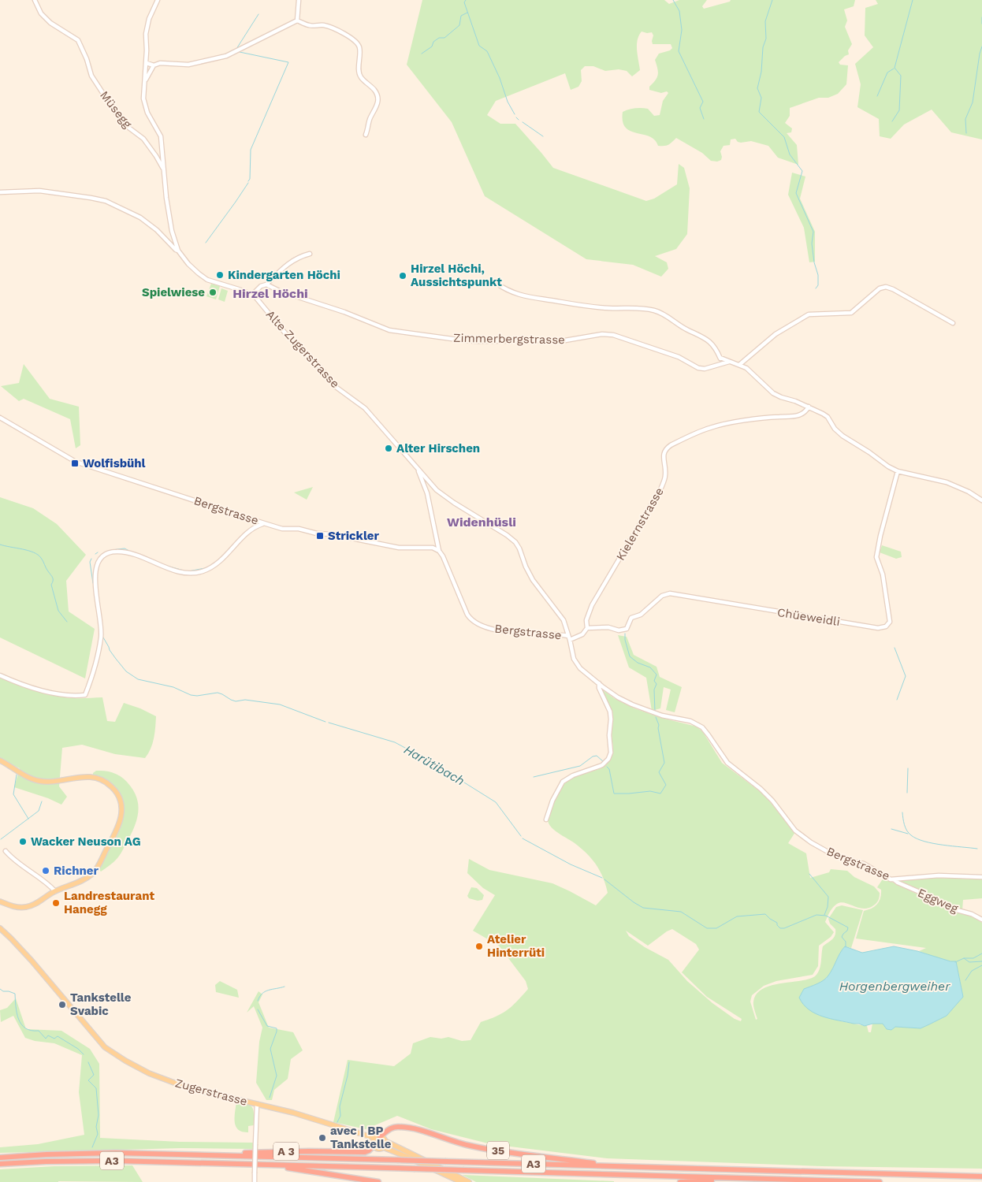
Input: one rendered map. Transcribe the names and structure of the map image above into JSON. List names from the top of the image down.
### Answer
{
  "streets": {
    "highway": ["35", "A 3", "A3"],
    "main road": ["Zugerstrasse"],
    "street": [
      "Müsegg",
      "Zimmerbergstrasse",
      "Alte Zugerstrasse",
      "Bergstrasse",
      "Kielernstrasse",
      "Chüeweidli",
      "Eggweg"
    ]
  },
  "crossings": [
    ["Müsegg", "Alte Zugerstrasse"],
    ["Alte Zugerstrasse", "Bergstrasse"],
    ["Bergstrasse", "Eggweg"],
    ["Kielernstrasse", "Chüeweidli"],
    ["Zugerstrasse", "35"],
    ["Zugerstrasse", "A 3"],
    ["35", "A 3"],
    ["35", "A3"],
    ["A 3", "A3"]
  ],
  "districts": ["Hirzel Höchi", "Widenhüsli"],
  "water": ["Harütibach", "Horgenbergweiher"],
  "places": {
    "other": [
      "Kindergarten Höchi",
      "Hirzel Höchi, Aussichtspunkt",
      "Spielwiese",
      "Alter Hirschen",
      "Wacker Neuson AG",
      "Richner",
      "Landrestaurant Hanegg",
      "Atelier Hinterrüti",
      "Tankstelle Svabic",
      "avec | BP Tankstelle"
    ],
    "transit": ["Wolfisbühl", "Strickler"]
  }
}
